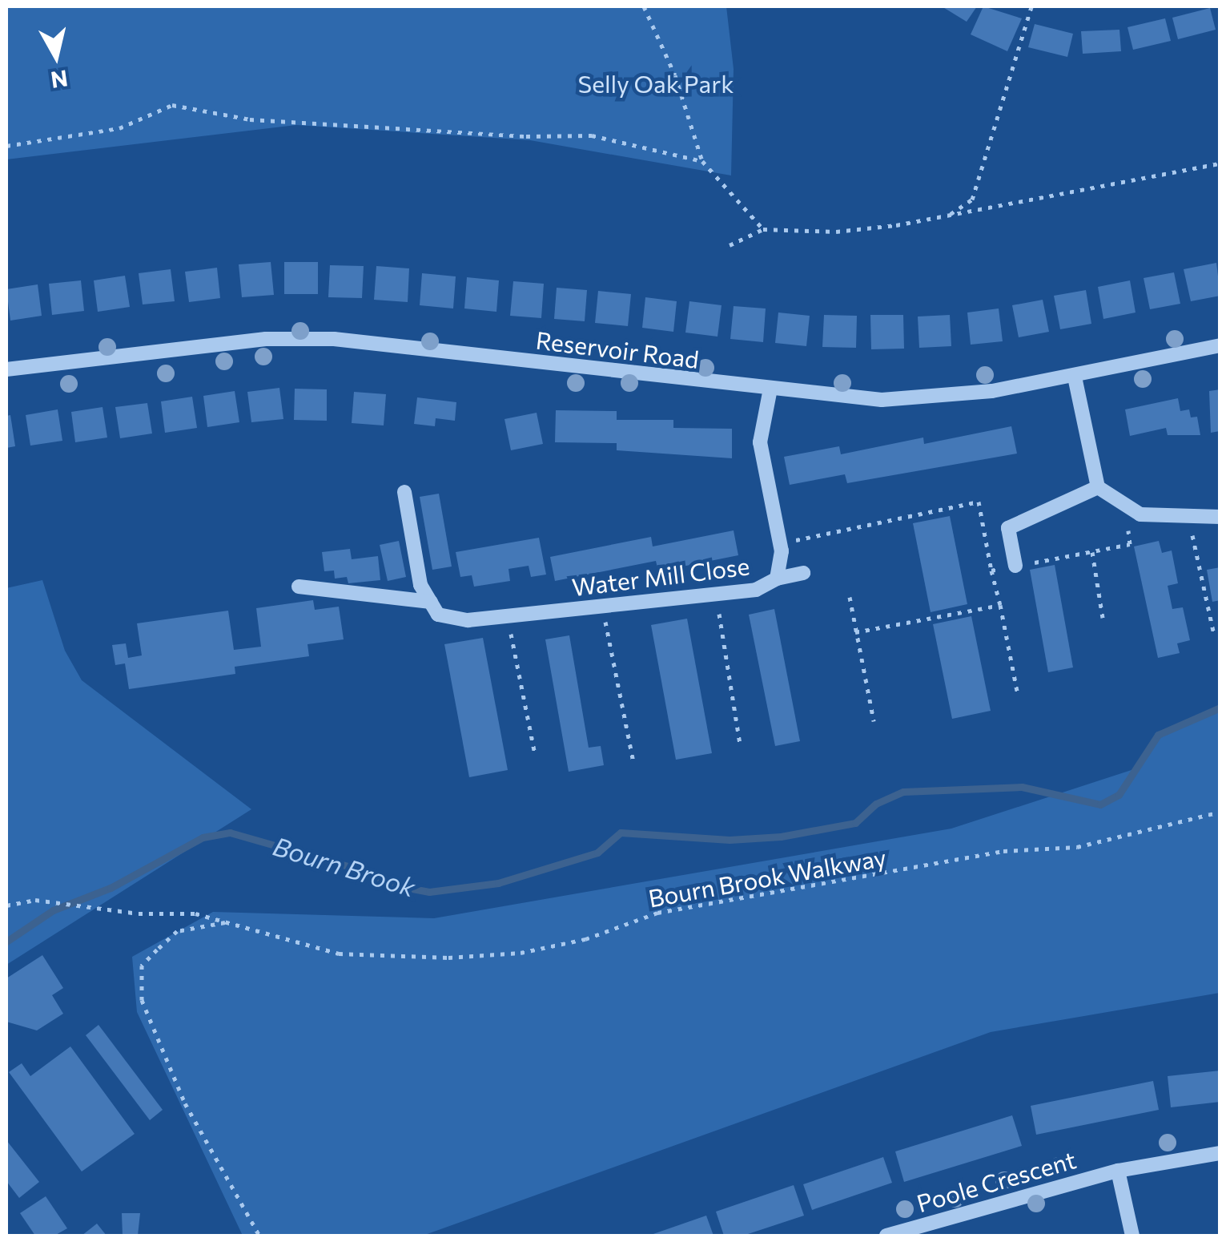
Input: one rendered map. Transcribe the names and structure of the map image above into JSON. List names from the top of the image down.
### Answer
{
  "streets": {
    "street": ["Reservoir Road", "Water Mill Close", "Poole Crescent"],
    "path": ["Bourn Brook Walkway"]
  },
  "crossings": [
    ["Reservoir Road", "Water Mill Close"]
  ],
  "water": ["Bourn Brook"],
  "parks": ["Selly Oak Park"],
  "north": "bottom"
}
